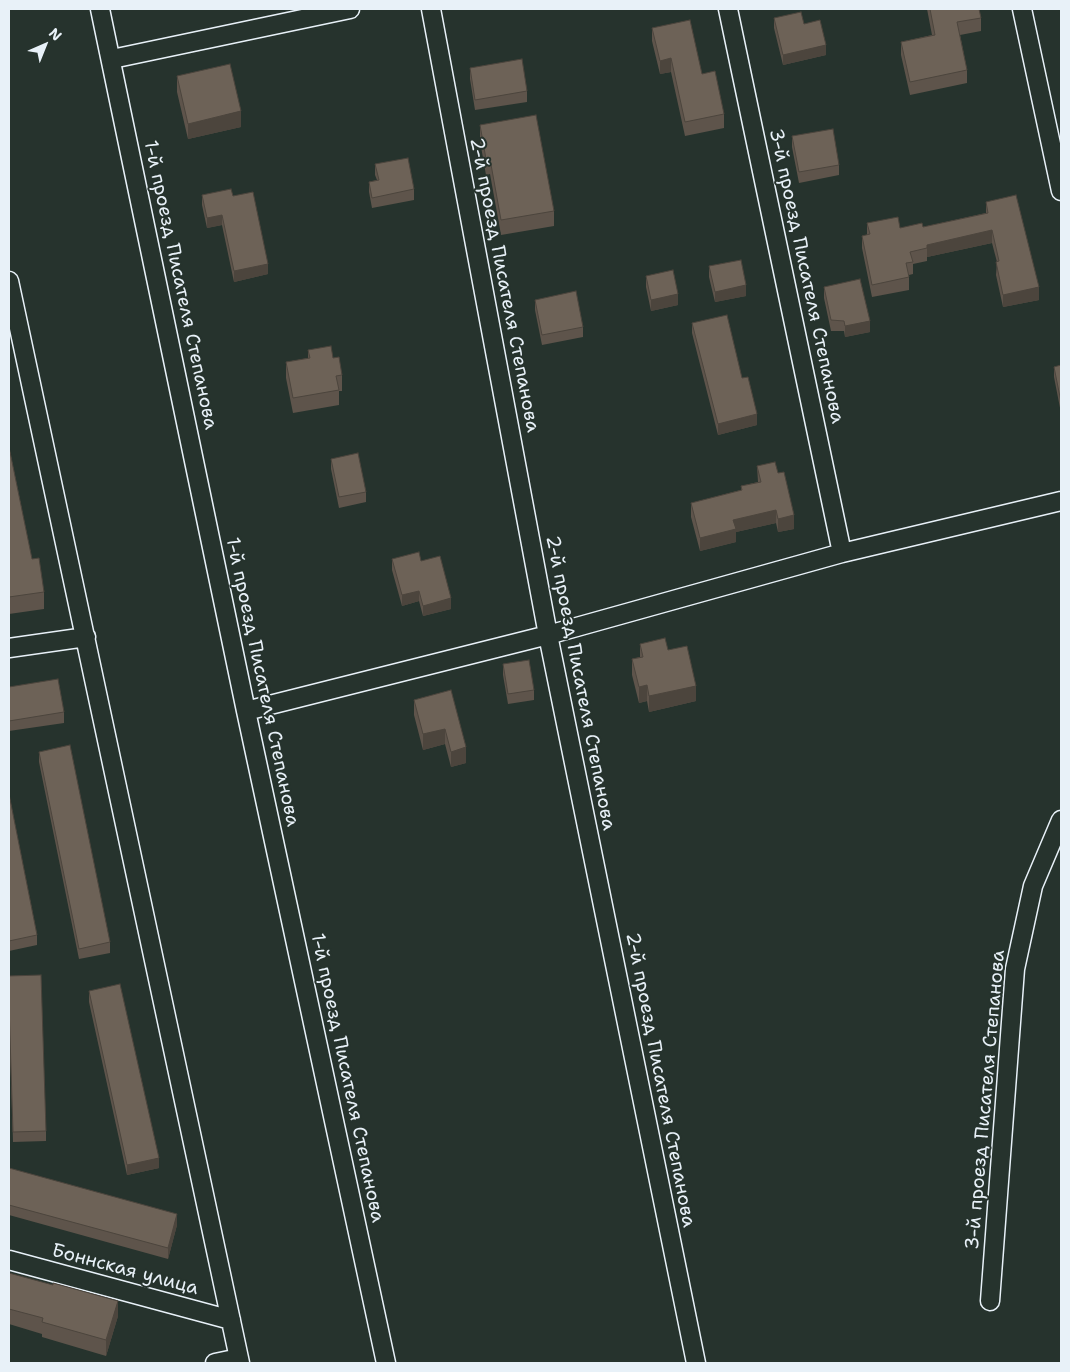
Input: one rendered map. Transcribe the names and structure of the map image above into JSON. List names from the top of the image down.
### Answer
{
  "streets": {
    "street": [
      "3-й проезд Писателя Степанова",
      "1-й проезд Писателя Степанова",
      "2-й проезд Писателя Степанова",
      "Боннская улица"
    ]
  },
  "north": "top right"
}
